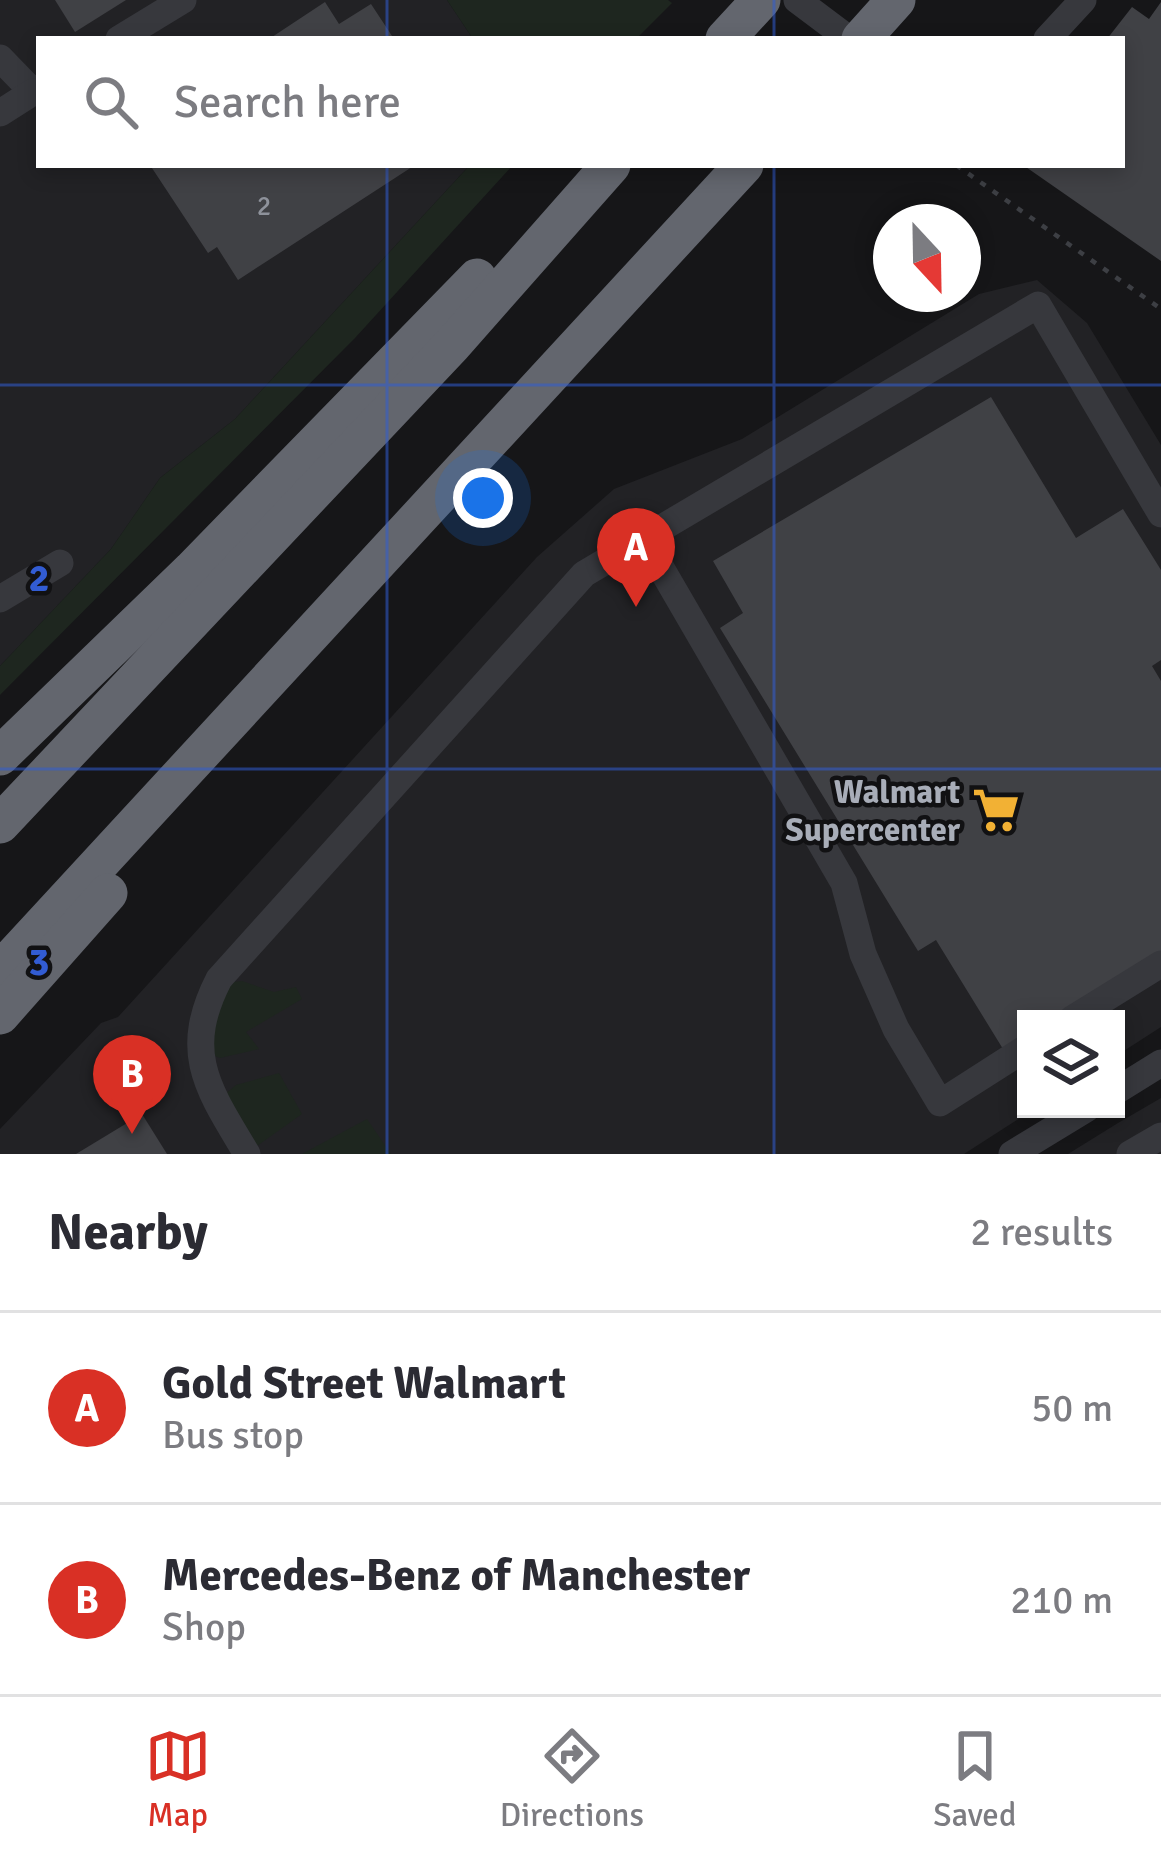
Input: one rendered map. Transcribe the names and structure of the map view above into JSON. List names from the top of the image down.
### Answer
{
  "places": {
    "supermarket": ["Walmart Supercenter"]
  },
  "house_numbers": ["2"],
  "north": "bottom",
  "page": {
    "search": "Search here",
    "pins": ["A", "B"],
    "heading": ["Nearby", "2 results"],
    "list": [
      {
        "mark": "A",
        "name": "Gold Street Walmart",
        "note": "Bus stop",
        "value": "50 m"
      },
      {
        "mark": "B",
        "name": "Mercedes-Benz of Manchester",
        "note": "Shop",
        "value": "210 m"
      }
    ],
    "nav": ["Map", "Directions", "Saved"]
  },
  "grid": {
    "rows": ["2", "3"]
  }
}
